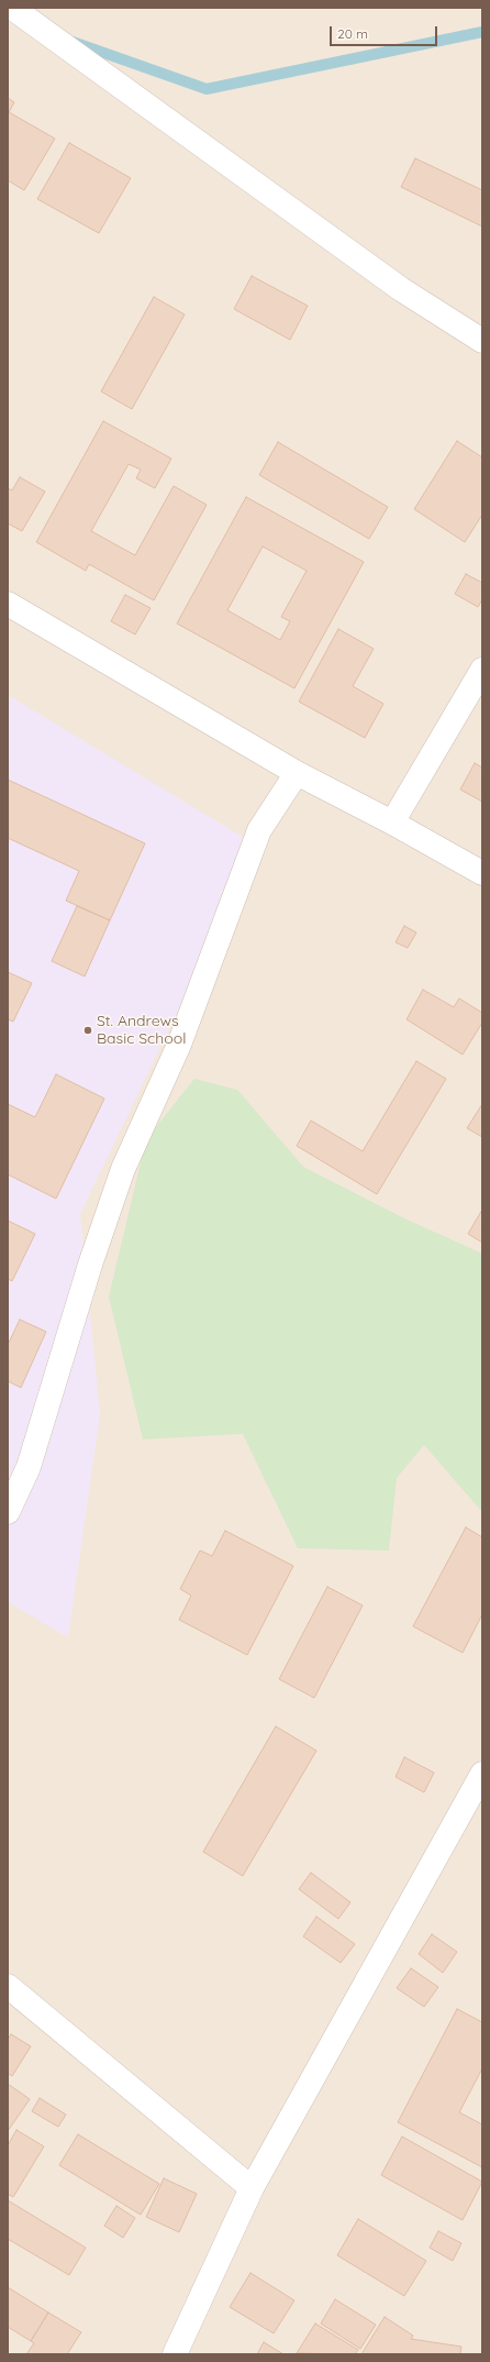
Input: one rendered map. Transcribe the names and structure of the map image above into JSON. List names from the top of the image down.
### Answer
{
  "places": ["St. Andrews Basic School"],
  "scale_bar": "20 m"
}
